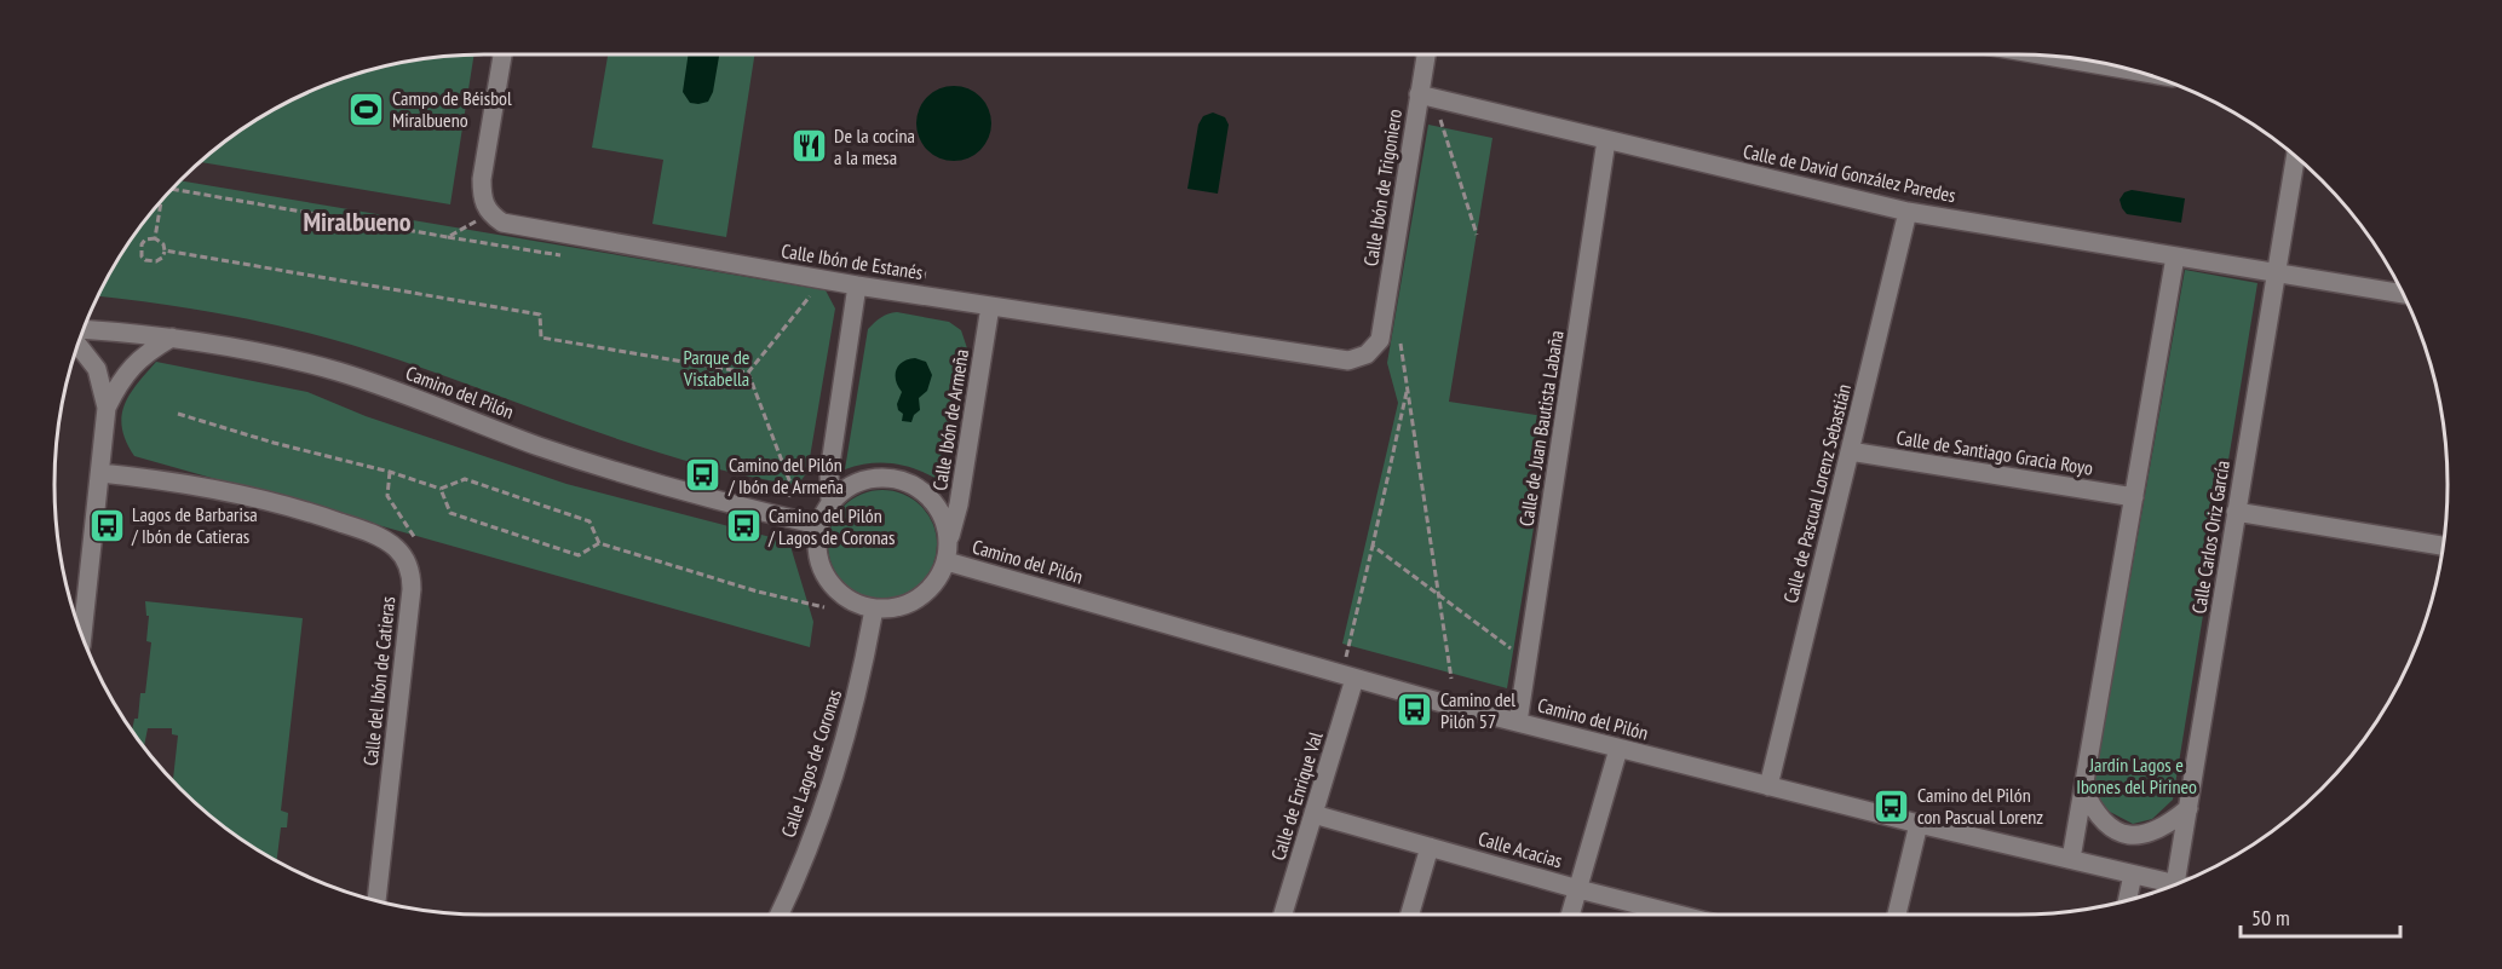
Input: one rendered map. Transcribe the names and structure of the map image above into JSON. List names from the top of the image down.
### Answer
{
  "streets": {
    "street": [
      "Calle de David González Paredes",
      "Calle Ibón de Trigoniero",
      "Calle Ibón de Estanés",
      "Camino del Pilón",
      "Calle Ibón de Armeña",
      "Calle de Juan Bautista Labaña",
      "Calle de Santiago Gracia Royo",
      "Calle de Pascual Lorenz Sebastián",
      "Calle Carlos Oriz García",
      "Calle del Ibón de Catieras",
      "Calle Lagos de Coronas",
      "Calle de Enrique Val",
      "Calle Acacias"
    ]
  },
  "crossings": [
    ["Calle de David González Paredes", "Calle Ibón de Trigoniero"],
    ["Calle de David González Paredes", "Calle de Juan Bautista Labaña"],
    ["Calle de David González Paredes", "Calle de Pascual Lorenz Sebastián"],
    ["Calle de David González Paredes", "Calle Carlos Oriz García"],
    ["Calle Ibón de Trigoniero", "Calle Ibón de Estanés"],
    ["Calle Ibón de Estanés", "Calle Ibón de Armeña"],
    ["Camino del Pilón", "Calle Ibón de Armeña"],
    ["Camino del Pilón", "Calle de Juan Bautista Labaña"],
    ["Camino del Pilón", "Calle de Pascual Lorenz Sebastián"],
    ["Camino del Pilón", "Calle Lagos de Coronas"],
    ["Camino del Pilón", "Calle de Enrique Val"],
    ["Calle Ibón de Armeña", "Calle Lagos de Coronas"],
    ["Calle de Santiago Gracia Royo", "Calle de Pascual Lorenz Sebastián"],
    ["Calle de Enrique Val", "Calle Acacias"]
  ],
  "districts": ["Miralbueno"],
  "parks": ["Parque de Vistabella", "Jardin Lagos e Ibones del Pirineo"],
  "places": {
    "sports": ["Campo de Béisbol Miralbueno"],
    "restaurant": ["De la cocina a la mesa"],
    "bus stop": [
      "Camino del Pilón / Ibón de Armeña",
      "Lagos de Barbarisa / Ibón de Catieras",
      "Camino del Pilón / Lagos de Coronas",
      "Camino del Pilón 57",
      "Camino del Pilón con Pascual Lorenz"
    ]
  },
  "scale_bar": "50 m"
}
